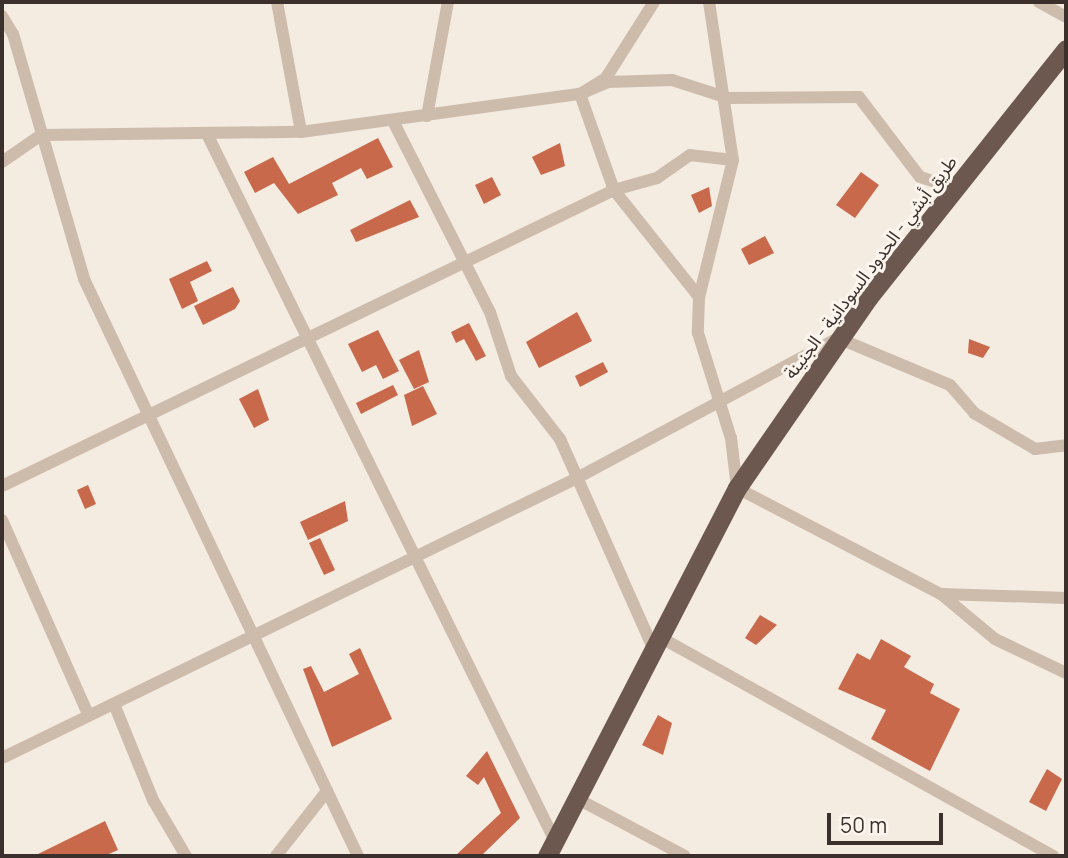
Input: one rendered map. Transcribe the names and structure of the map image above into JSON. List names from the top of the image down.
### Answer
{
  "streets": {
    "highway": ["طريق أبشي - الحدود السودانية - الجنينة"]
  },
  "scale_bar": "50 m"
}
